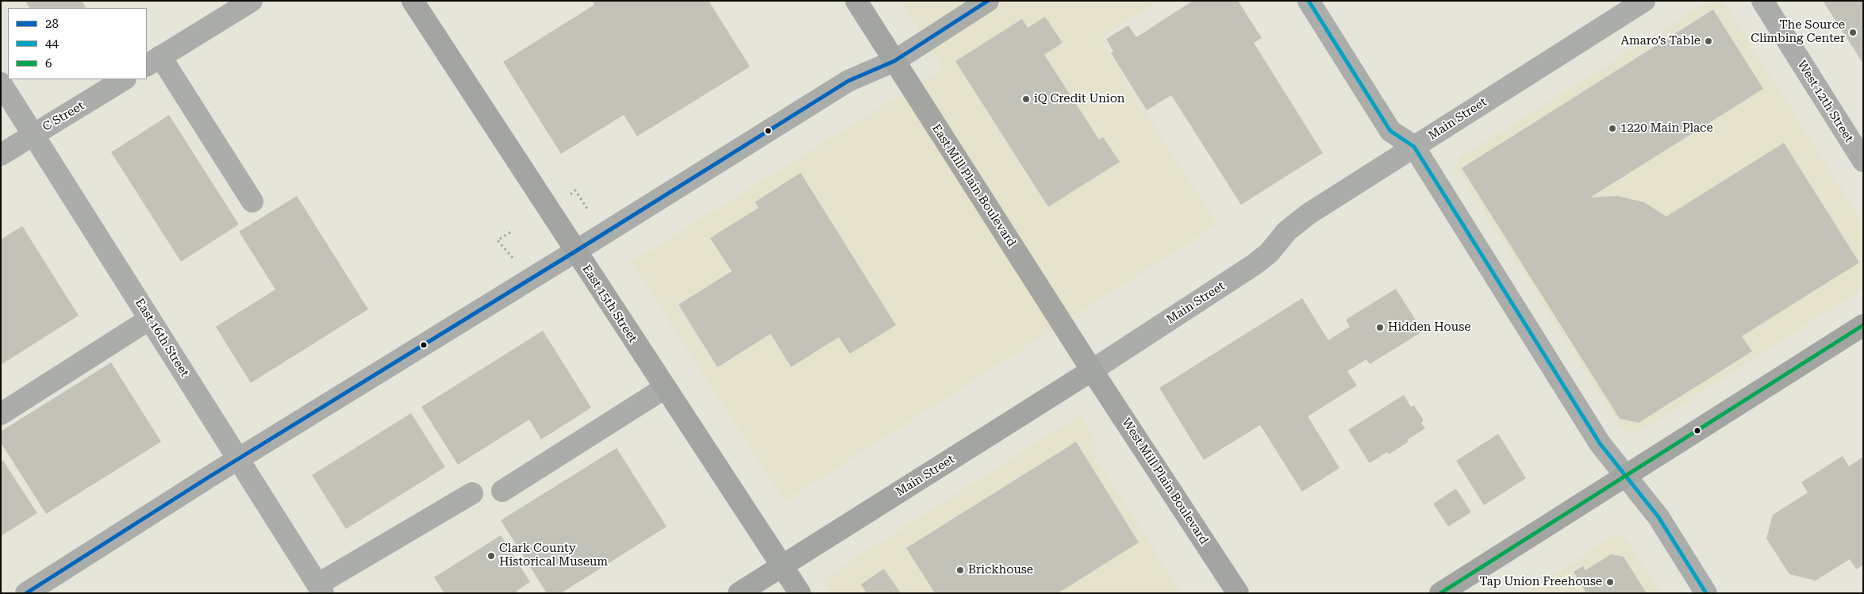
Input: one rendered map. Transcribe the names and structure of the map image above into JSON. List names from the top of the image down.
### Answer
{
  "streets": {
    "main road": [
      "Main Street",
      "East Mill Plain Boulevard",
      "East 15th Street",
      "West Mill Plain Boulevard"
    ],
    "street": ["West 12th Street", "C Street", "East 16th Street"]
  },
  "crossings": [
    ["C Street", "East 16th Street"],
    ["Main Street", "East Mill Plain Boulevard"],
    ["Main Street", "East 15th Street"],
    ["Main Street", "West Mill Plain Boulevard"],
    ["East Mill Plain Boulevard", "West Mill Plain Boulevard"]
  ],
  "places": [
    "The Source Climbing Center",
    "Amaro’s Table",
    "iQ Credit Union",
    "1220 Main Place",
    "Hidden House",
    "Clark County Historical Museum",
    "Brickhouse",
    "Tap Union Freehouse"
  ],
  "lines": ["transit line 28", "transit line 44", "transit line 6"],
  "legend": ["28", "44", "6"]
}
